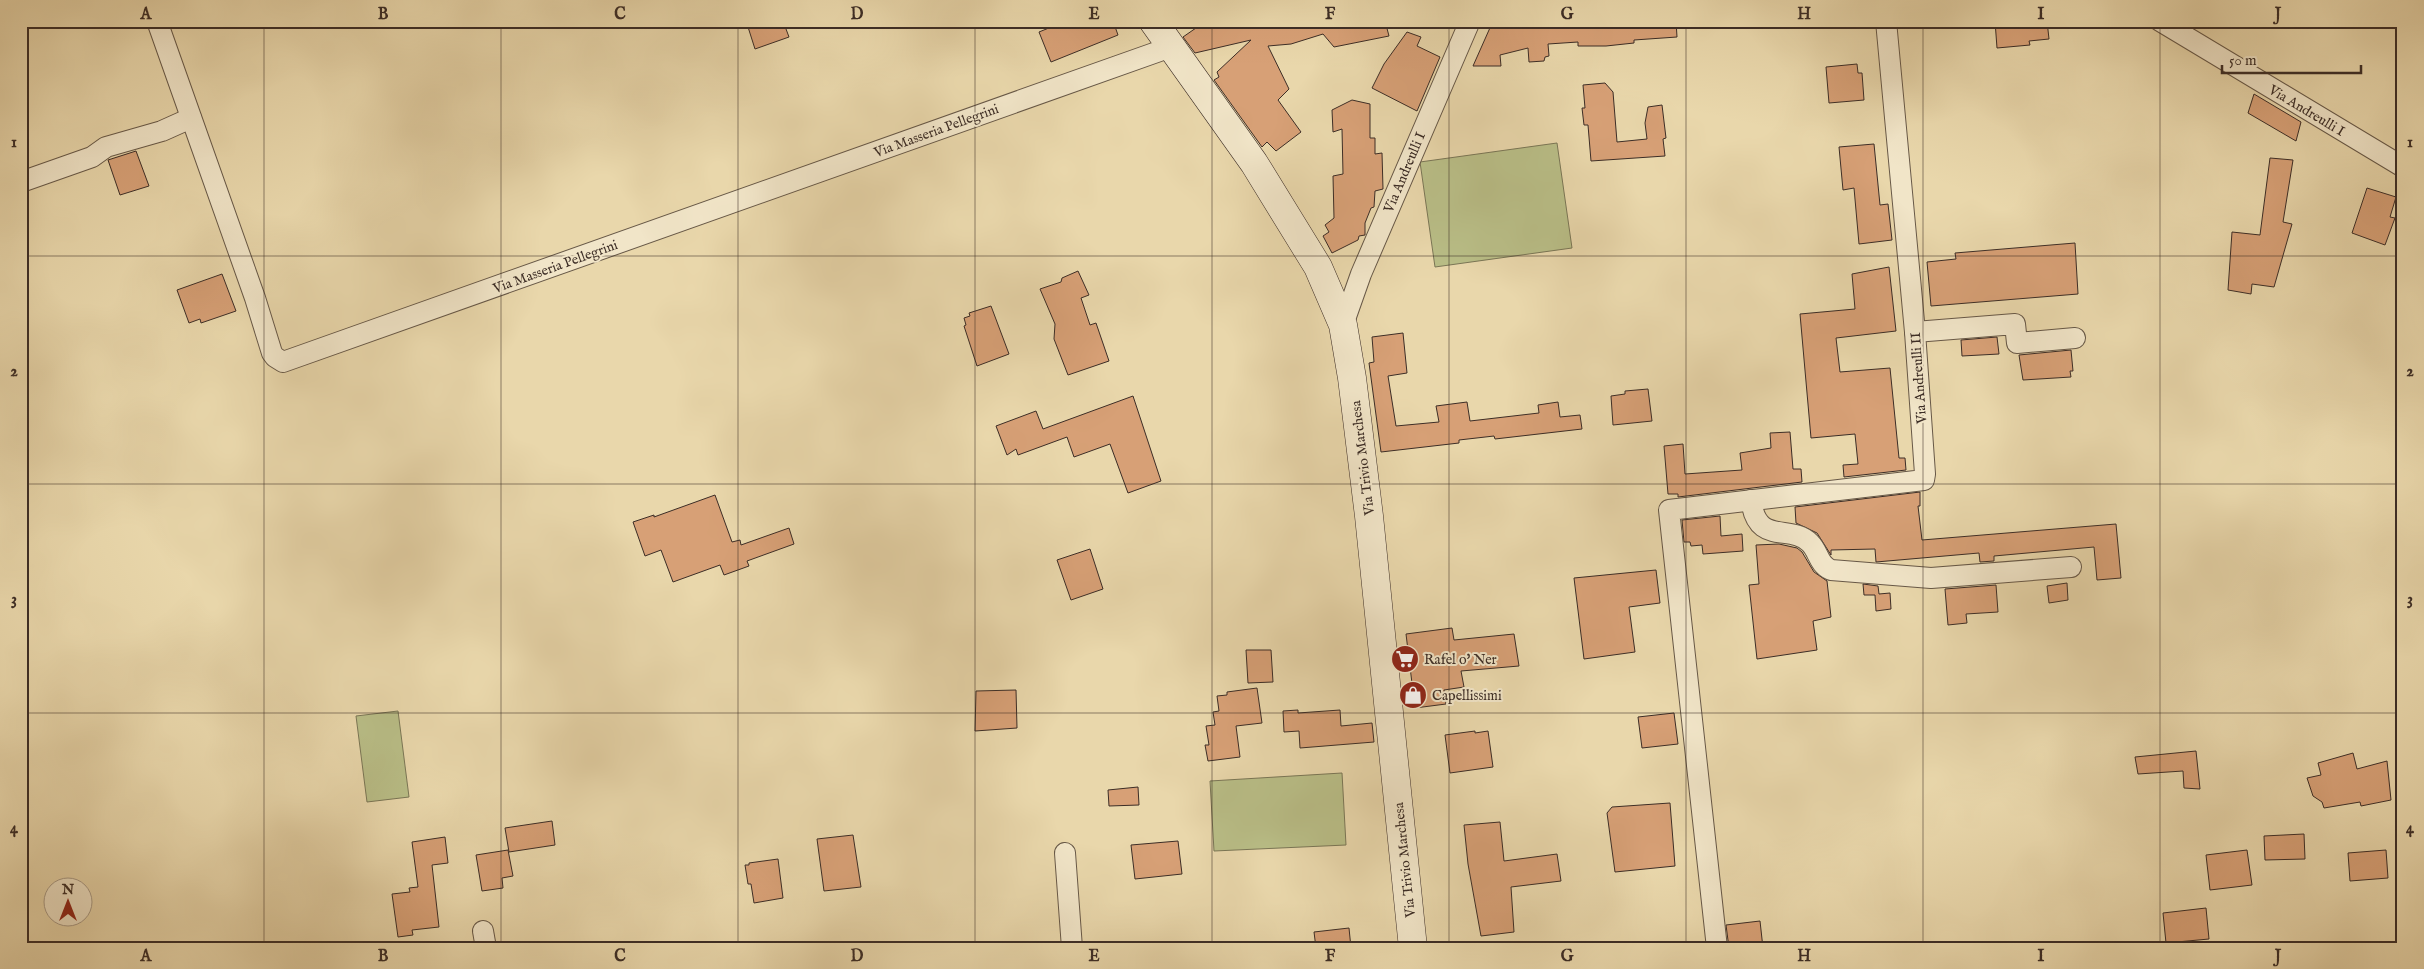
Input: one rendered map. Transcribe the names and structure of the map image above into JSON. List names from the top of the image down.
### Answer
{
  "streets": {
    "street": [
      "Via Andreulli I",
      "Via Masseria Pellegrini",
      "Via Andreulli II",
      "Via Trivio Marchesa"
    ]
  },
  "crossings": [
    ["Via Andreulli I", "Via Trivio Marchesa"],
    ["Via Masseria Pellegrini", "Via Trivio Marchesa"]
  ],
  "places": {
    "supermarket": ["Rafel o' Ner"],
    "shop": ["Capellissimi"]
  },
  "scale_bar": "50 m",
  "north": "top",
  "grid": {
    "columns": [
      "A",
      "B",
      "C",
      "D",
      "E",
      "F",
      "G",
      "H",
      "I",
      "J"
    ],
    "rows": [
      "1",
      "2",
      "3",
      "4"
    ]
  }
}
